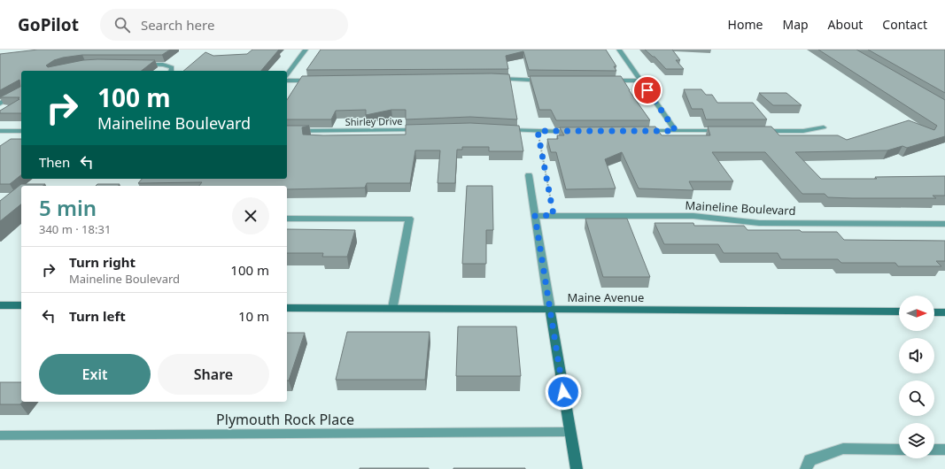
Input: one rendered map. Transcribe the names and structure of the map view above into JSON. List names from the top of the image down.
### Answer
{
  "streets": {
    "street": ["Shirley Drive", "Maineline Boulevard", "Maine Avenue"],
    "lane": ["Plymouth Rock Place"]
  },
  "north": "right",
  "page": {
    "header": "GoPilot",
    "search": "Search here",
    "nav": [
      "Home",
      "Map",
      "About",
      "Contact"
    ],
    "turn": ["100 m", "Maineline Boulevard"],
    "then": "Then",
    "heading": ["5 min", "340 m · 18:31"],
    "list": [
      {
        "name": "Turn right",
        "note": "Maineline Boulevard",
        "value": "100 m"
      },
      {
        "name": "Turn left",
        "value": "10 m"
      }
    ],
    "buttons": ["Exit", "Share"]
  }
}
